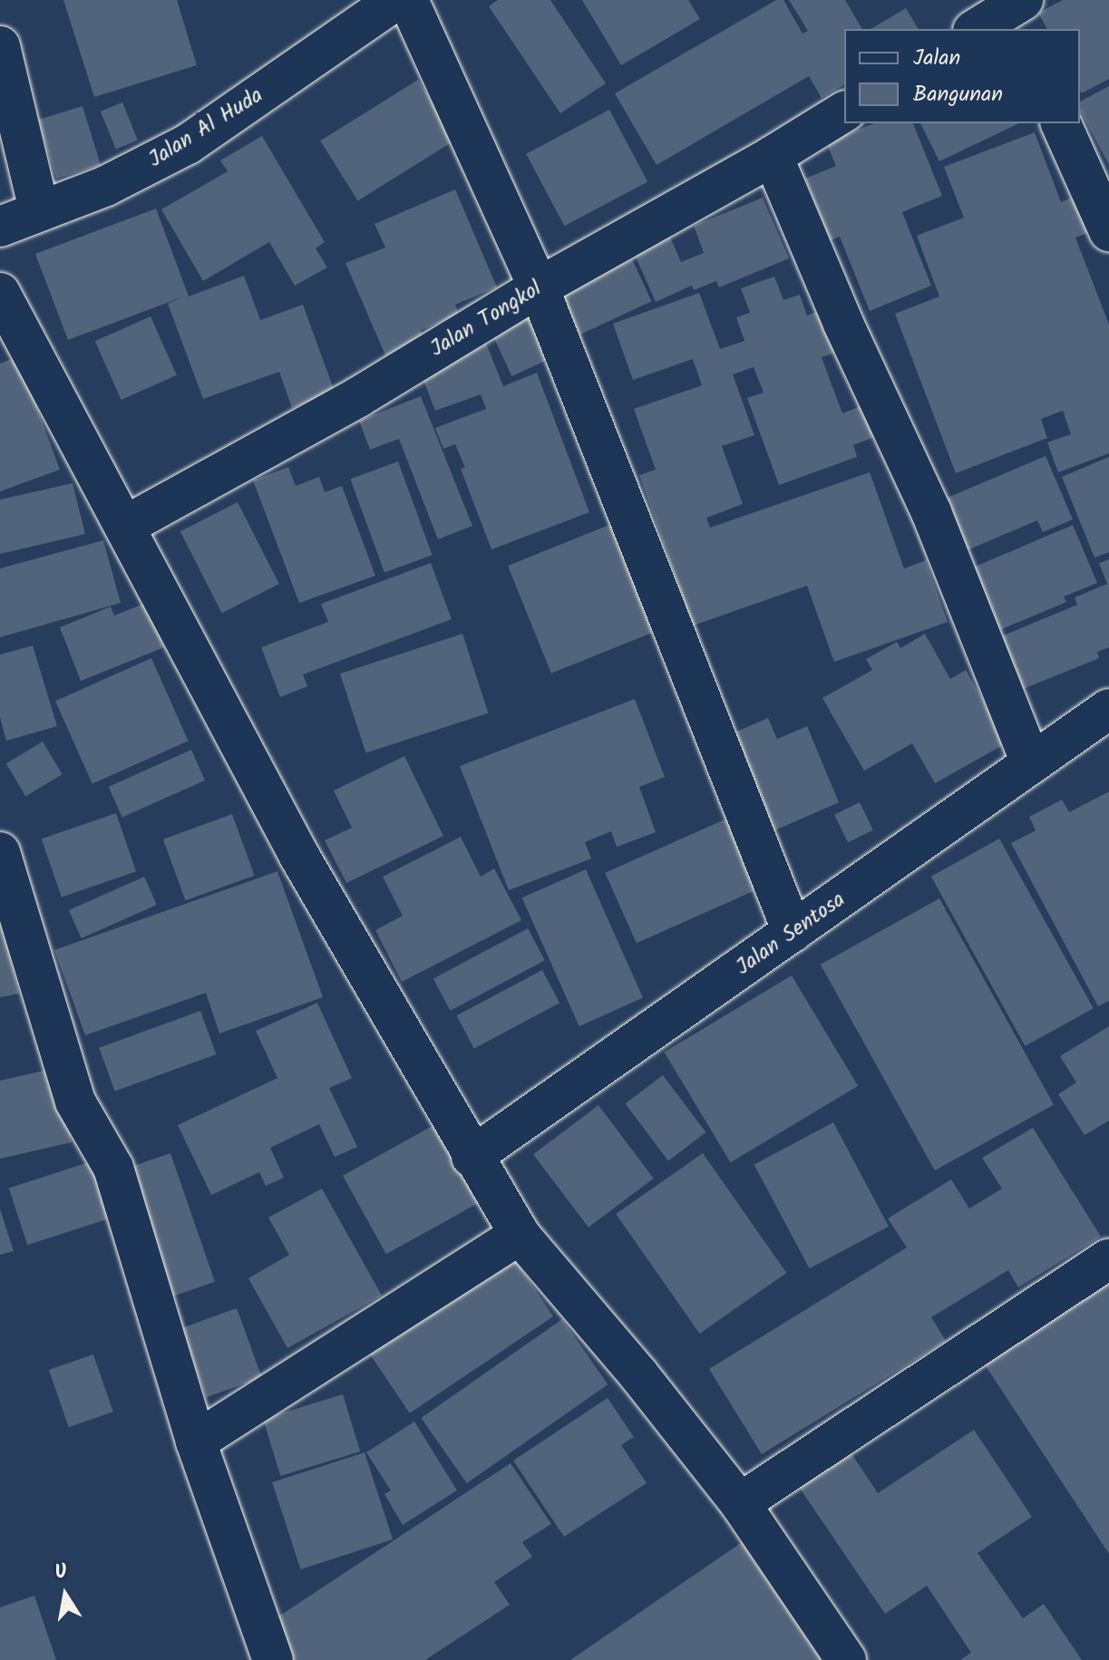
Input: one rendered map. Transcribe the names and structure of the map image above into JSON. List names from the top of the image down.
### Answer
{
  "streets": {
    "street": ["Jalan Al Huda", "Jalan Tongkol", "Jalan Sentosa"]
  },
  "legend": ["Jalan", "Bangunan"],
  "north": "top"
}
